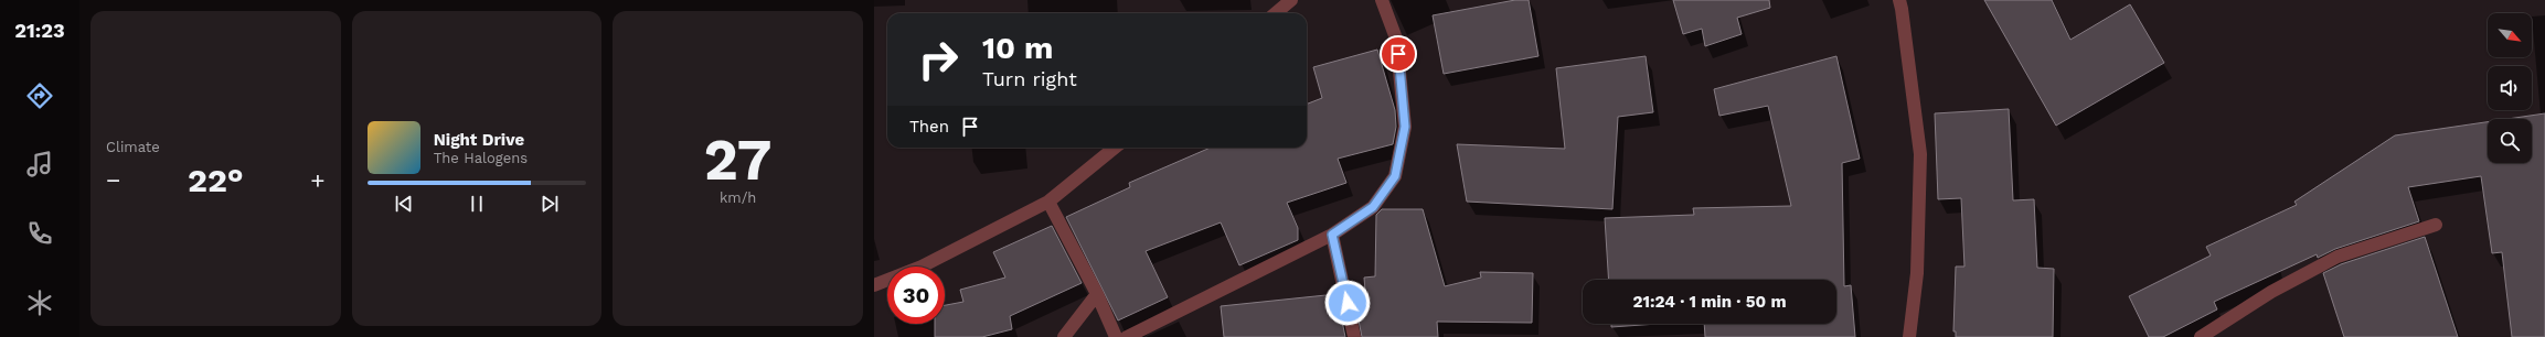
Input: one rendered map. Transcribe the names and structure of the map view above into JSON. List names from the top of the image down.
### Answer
{
  "north": "bottom right",
  "page": {
    "tabs": "21:23",
    "tile": [
      "Climate",
      ["27", "km/h"]
    ],
    "turn": ["10 m", "Turn right"],
    "then": "Then",
    "song": ["Night Drive", "The Halogens"],
    "heat": ["−", "22°", "+"],
    "limit": "30",
    "trip": "21:24 · 1 min · 50 m"
  }
}
